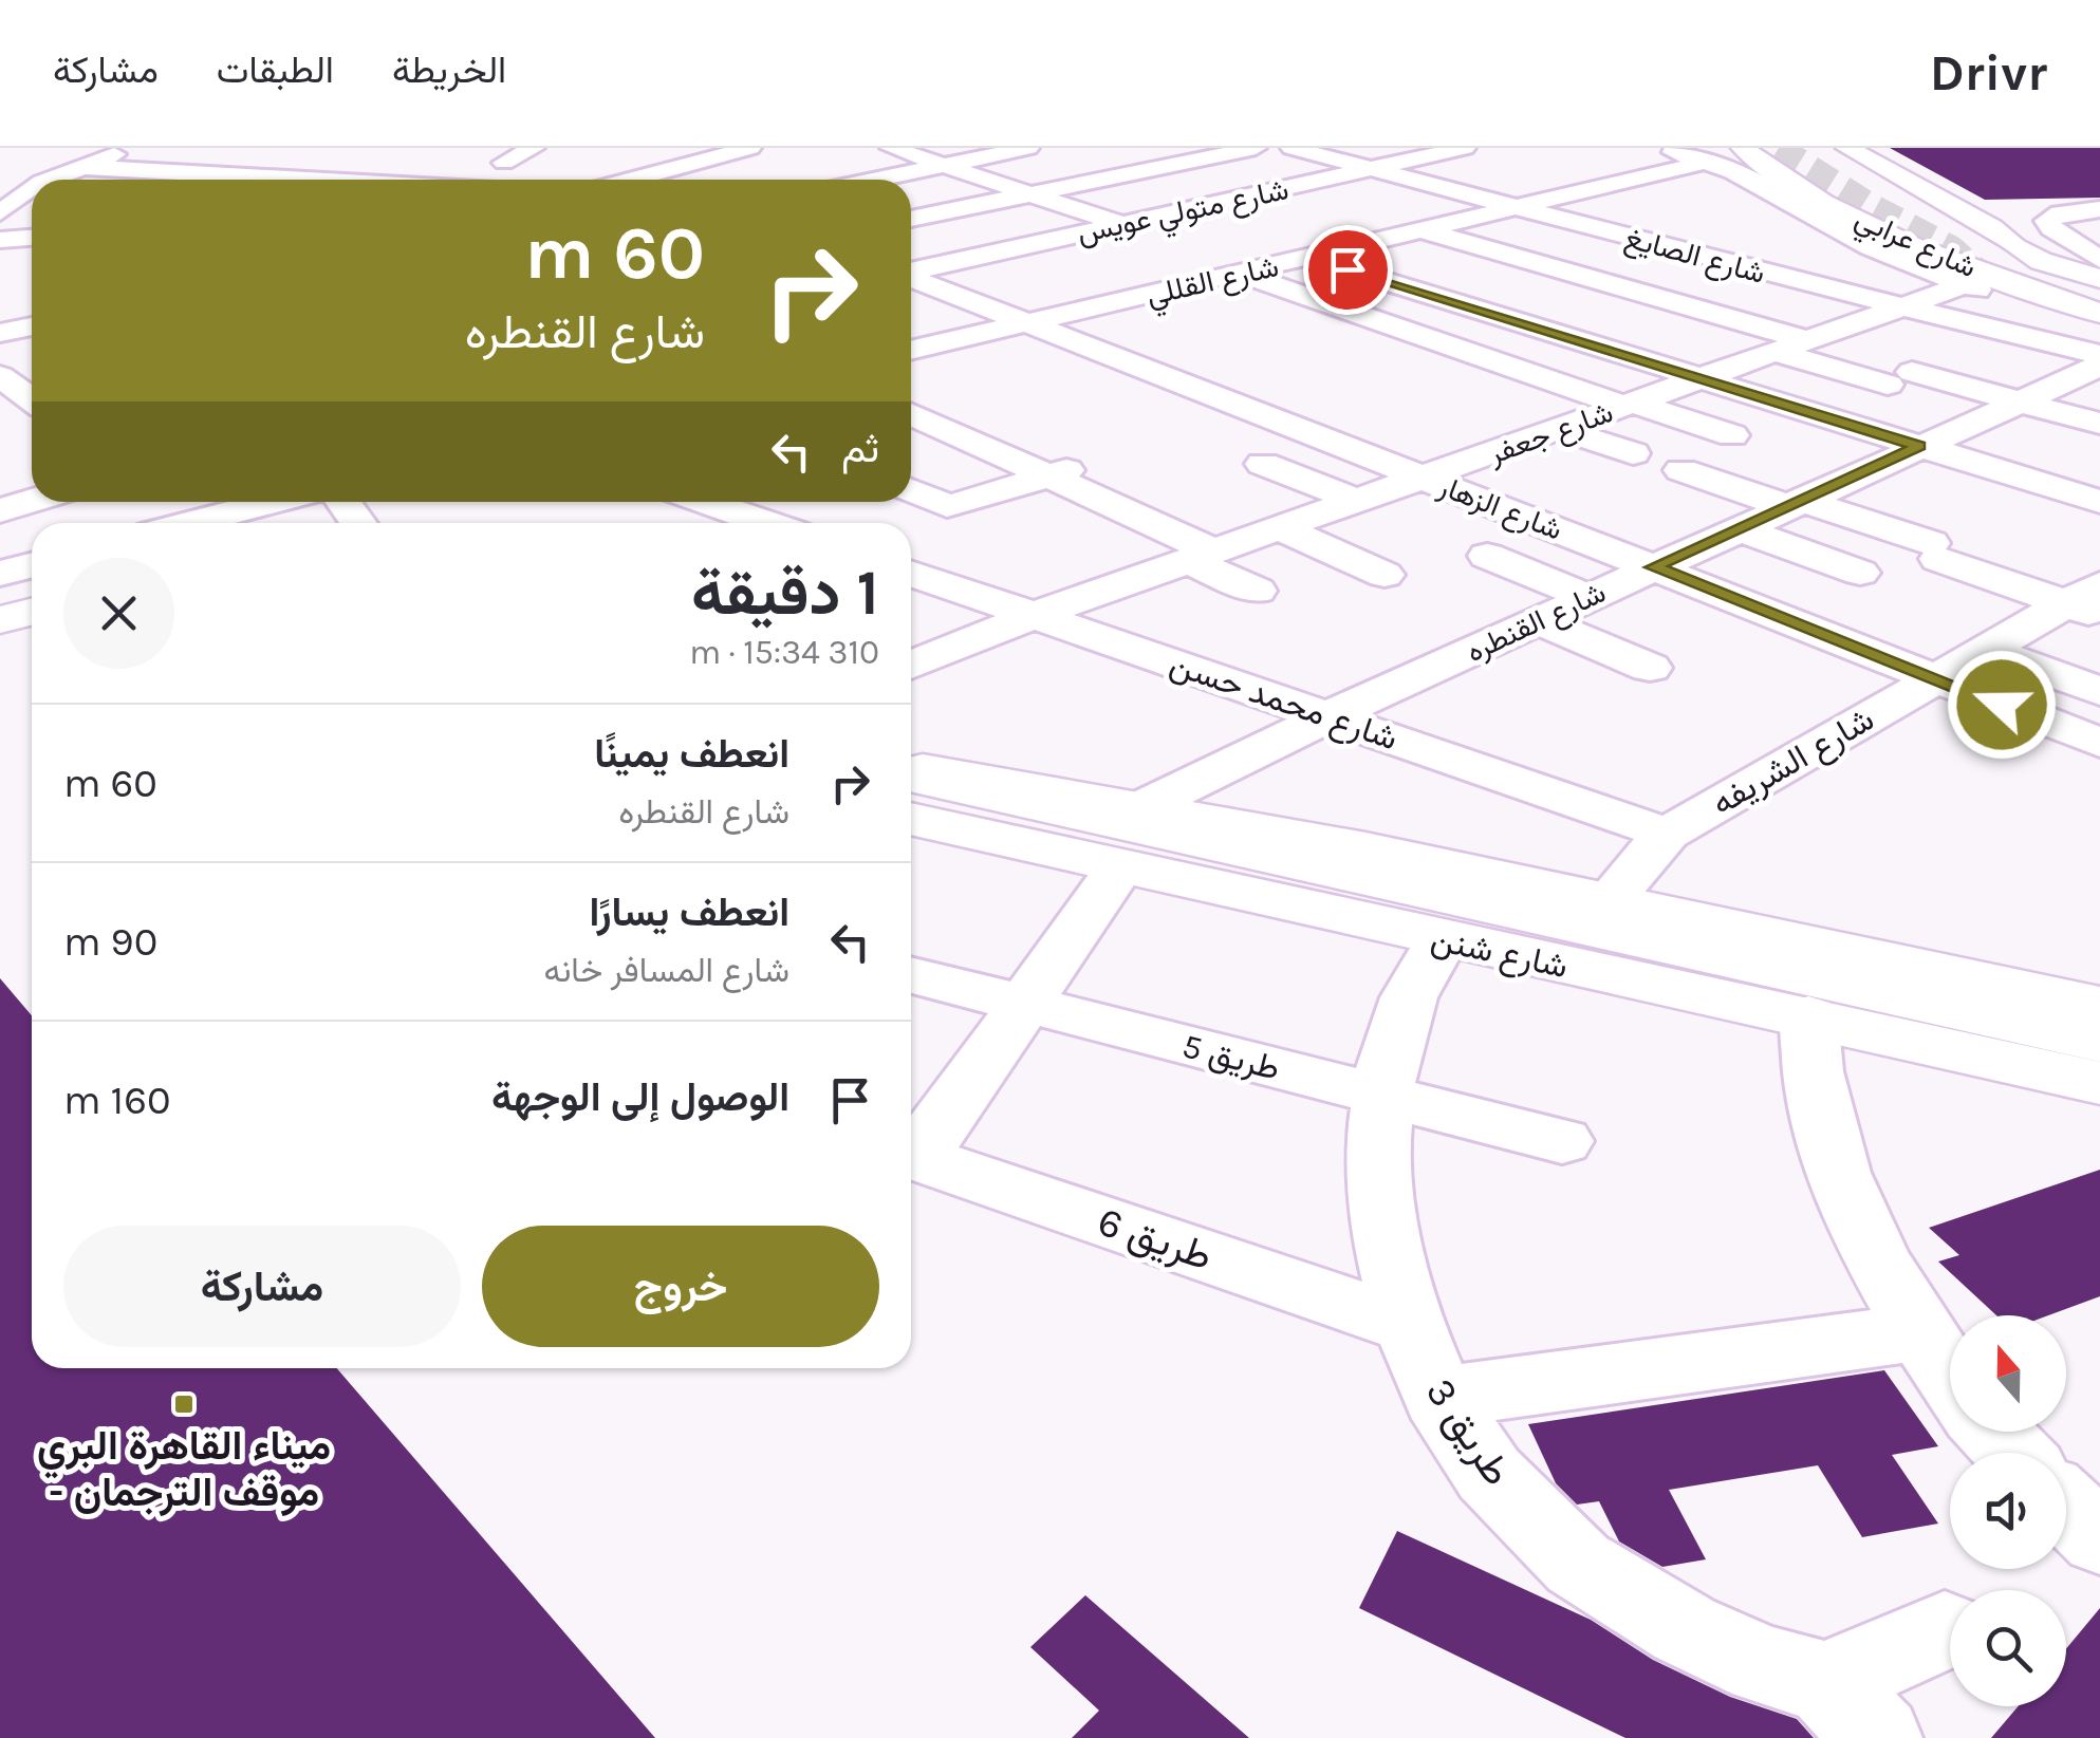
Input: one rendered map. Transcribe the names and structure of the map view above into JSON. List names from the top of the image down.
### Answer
{
  "streets": {
    "main road": ["شارع عرابي", "شارع شنن"],
    "street": [
      "شارع متولي عويس",
      "شارع الصايغ",
      "شارع القللي",
      "شارع جعفر",
      "شارع الزهار",
      "شارع القنطره",
      "شارع محمد حسن",
      "شارع الشريفه",
      "طريق 5",
      "طريق 6",
      "طريق 3"
    ]
  },
  "crossings": [
    ["شارع متولي عويس", "شارع الصايغ"],
    ["شارع الصايغ", "شارع جعفر"],
    ["شارع الصايغ", "شارع القنطره"],
    ["شارع القللي", "شارع الزهار"],
    ["شارع جعفر", "شارع الزهار"],
    ["شارع جعفر", "شارع محمد حسن"],
    ["شارع الزهار", "شارع القنطره"],
    ["شارع الزهار", "شارع الشريفه"],
    ["شارع القنطره", "شارع محمد حسن"],
    ["شارع محمد حسن", "شارع الشريفه"],
    ["شارع شنن", "طريق 3"],
    ["طريق 5", "طريق 3"],
    ["طريق 6", "طريق 3"]
  ],
  "places": {
    "transit": ["ميناء القاهرة البري - موقف الترجمان"]
  },
  "north": "top",
  "page": {
    "header": "Drivr",
    "nav": ["الخريطة", "الطبقات", "مشاركة"],
    "turn": ["60 m", "شارع القنطره"],
    "then": "ثم",
    "heading": ["1 دقيقة", "310 m · 15:34"],
    "list": [
      {
        "name": "انعطف يمينًا",
        "note": "شارع القنطره",
        "value": "60 m"
      },
      {
        "name": "انعطف يسارًا",
        "note": "شارع المسافر خانه",
        "value": "90 m"
      },
      {
        "name": "الوصول إلى الوجهة",
        "value": "160 m"
      }
    ],
    "buttons": ["خروج", "مشاركة"]
  }
}
